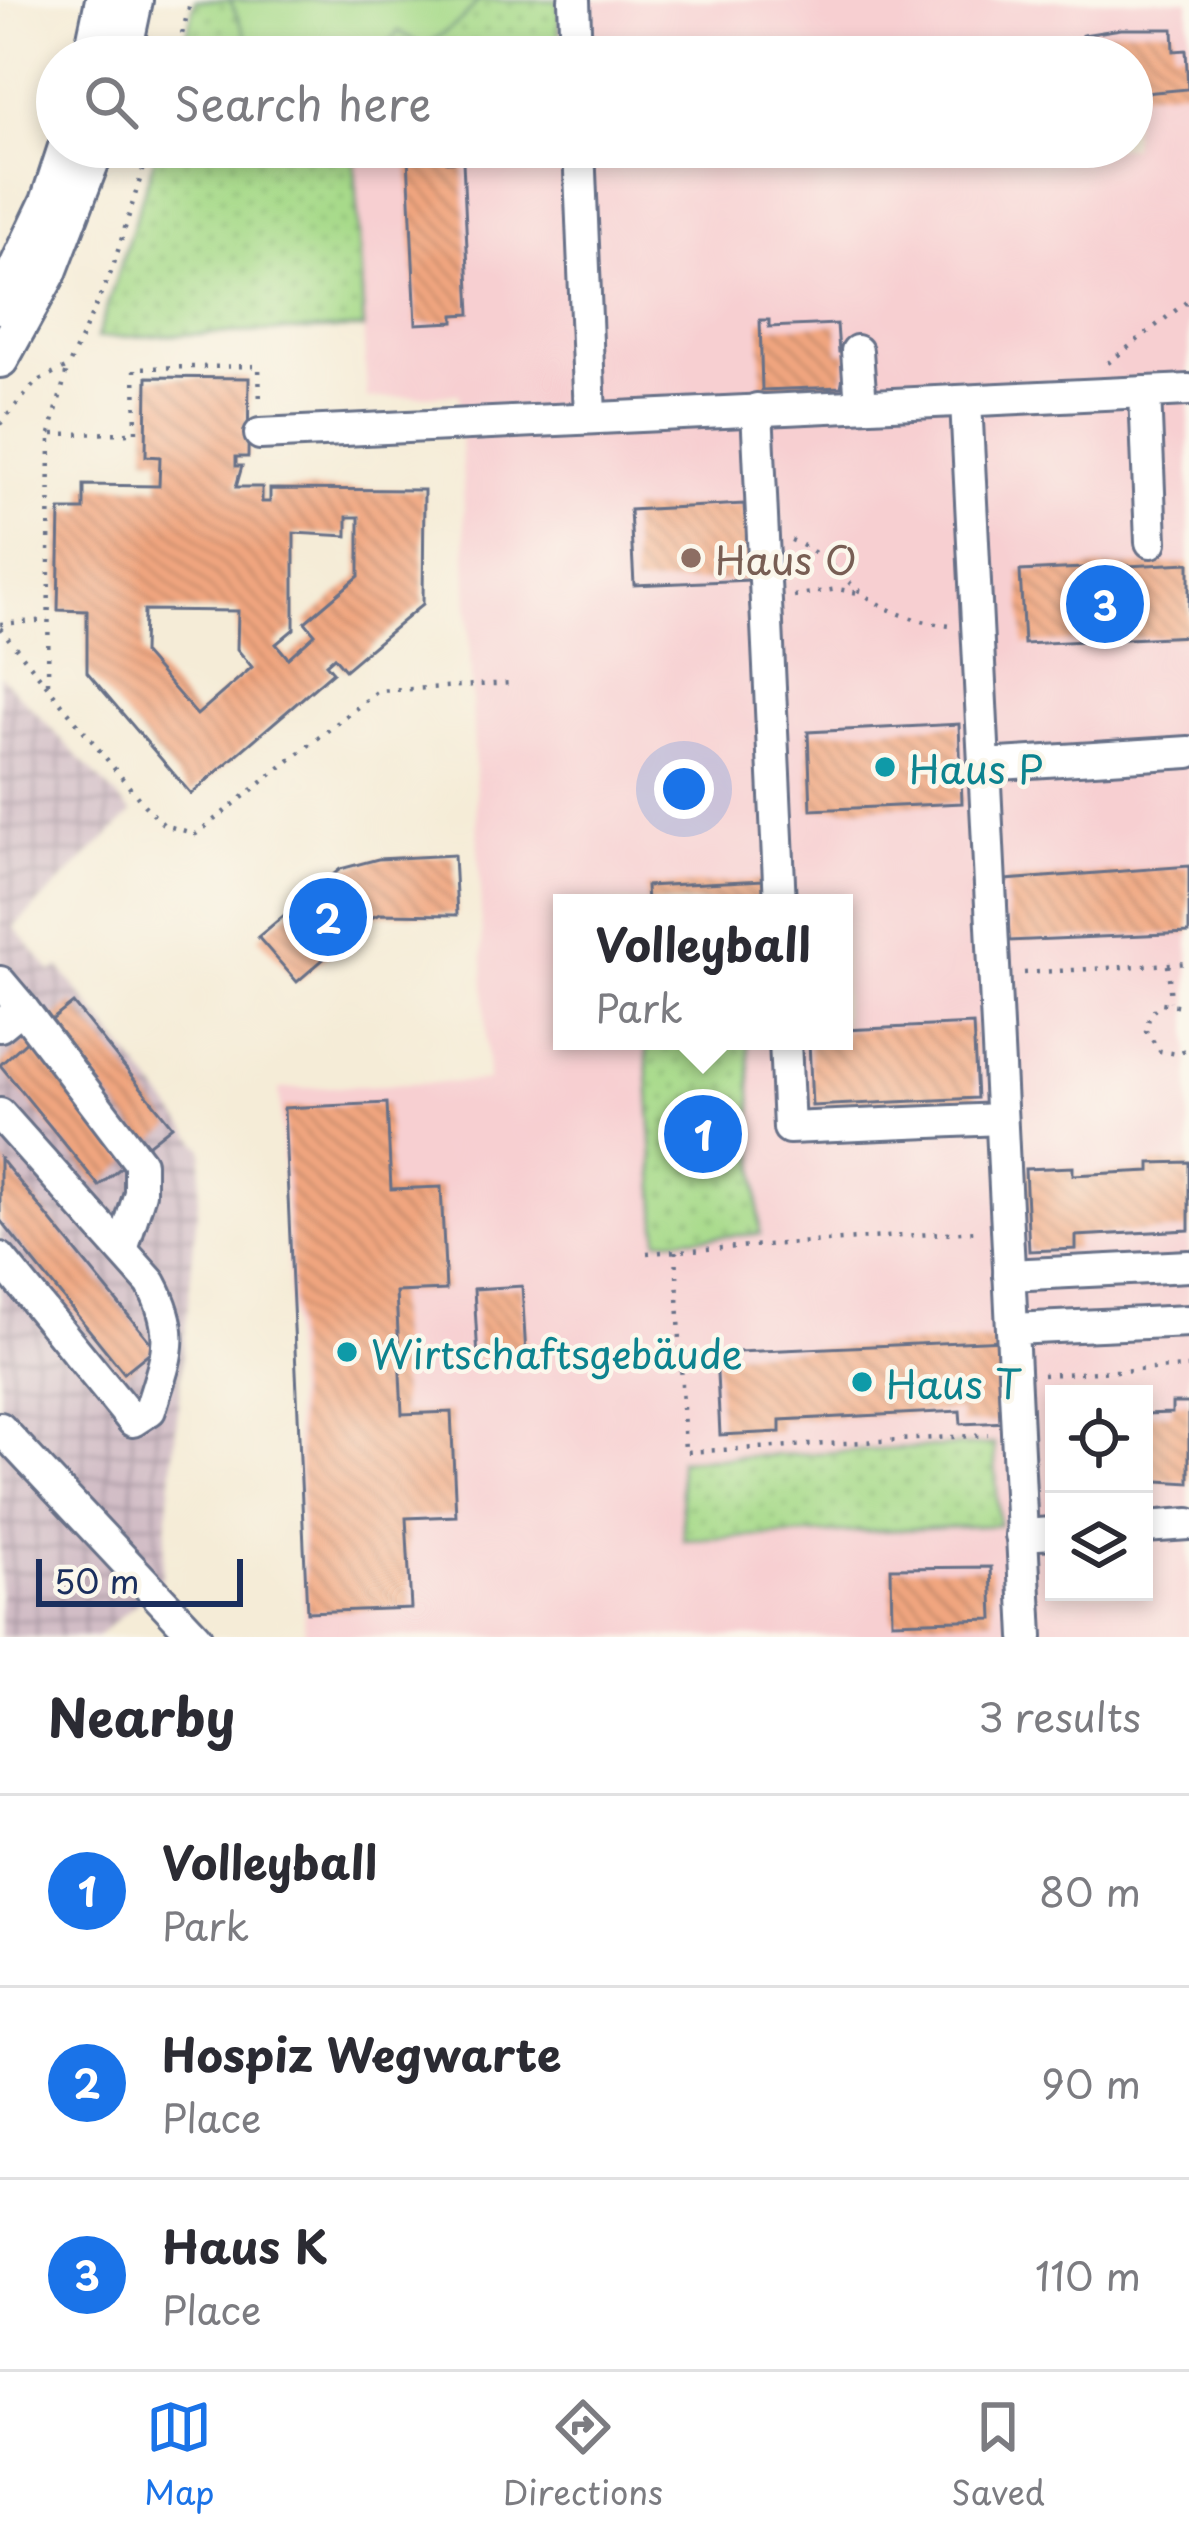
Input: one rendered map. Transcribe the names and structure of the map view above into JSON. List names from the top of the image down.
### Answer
{
  "places": [
    "Haus O",
    "Haus P",
    "Wirtschaftsgebäude",
    "Haus T"
  ],
  "scale_bar": "50 m",
  "page": {
    "search": "Search here",
    "pins": ["3", "2", "1"],
    "popup": ["Volleyball", "Park"],
    "scale": "50 m",
    "heading": ["Nearby", "3 results"],
    "list": [
      {
        "mark": "1",
        "name": "Volleyball",
        "note": "Park",
        "value": "80 m"
      },
      {
        "mark": "2",
        "name": "Hospiz Wegwarte",
        "note": "Place",
        "value": "90 m"
      },
      {
        "mark": "3",
        "name": "Haus K",
        "note": "Place",
        "value": "110 m"
      }
    ],
    "nav": ["Map", "Directions", "Saved"]
  }
}
